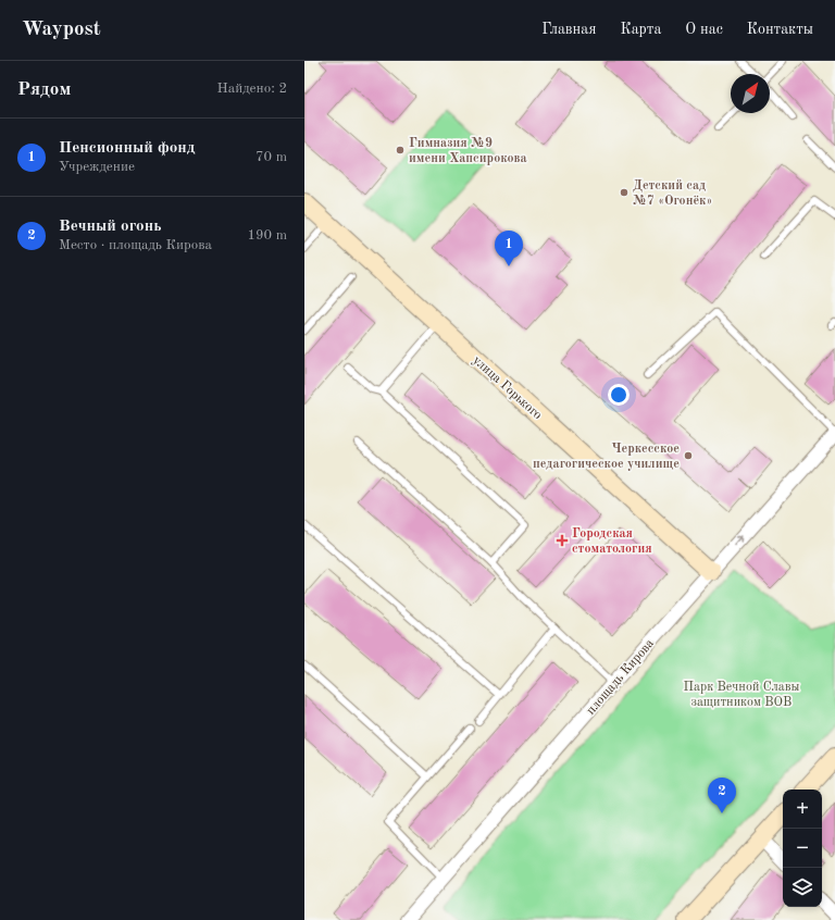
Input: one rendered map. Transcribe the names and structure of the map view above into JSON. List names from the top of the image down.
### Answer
{
  "streets": {
    "street": ["улица Горького", "площадь Кирова"]
  },
  "crossings": [
    ["улица Горького", "площадь Кирова"]
  ],
  "parks": ["Парк Вечной Славы защитником ВОВ"],
  "places": {
    "other": ["Гимназия №9 имени Хапсирокова", "Детский сад №7 «Огонёк»", "Черкесское педагогическое училище"],
    "health": ["Городская стоматология"]
  },
  "north": "top right",
  "page": {
    "header": "Waypost",
    "nav": [
      "Главная",
      "Карта",
      "О нас",
      "Контакты"
    ],
    "heading": ["Рядом", "Найдено: 2"],
    "list": [
      {
        "mark": "1",
        "name": "Пенсионный фонд",
        "note": "Учреждение",
        "value": "70 m"
      },
      {
        "mark": "2",
        "name": "Вечный огонь",
        "note": "Место · площадь Кирова",
        "value": "190 m"
      }
    ],
    "pins": ["1", "2"],
    "map_buttons": ["+", "−"]
  }
}
